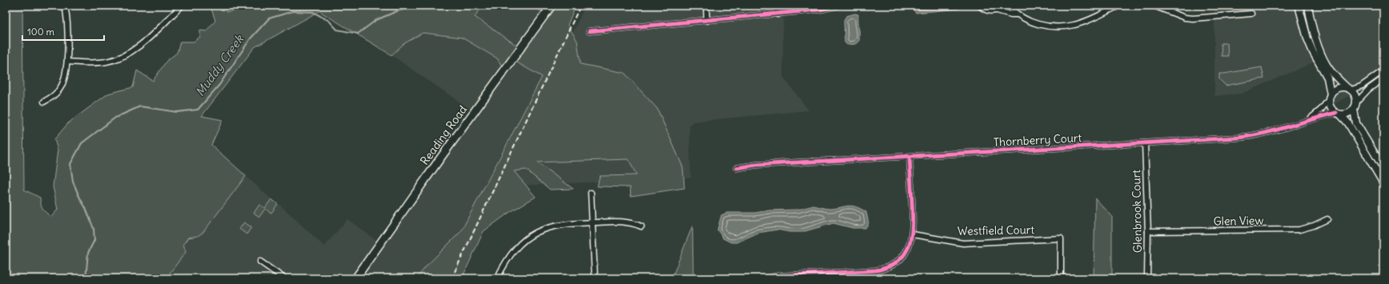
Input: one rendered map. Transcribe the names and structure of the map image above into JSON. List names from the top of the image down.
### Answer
{
  "streets": {
    "main road": ["Reading Road"],
    "street": [
      "Thornberry Court",
      "Glenbrook Court",
      "Glen View",
      "Westfield Court"
    ]
  },
  "crossings": [
    ["Thornberry Court", "Glenbrook Court"],
    ["Glenbrook Court", "Glen View"]
  ],
  "water": ["Muddy Creek"],
  "scale_bar": "100 m"
}
